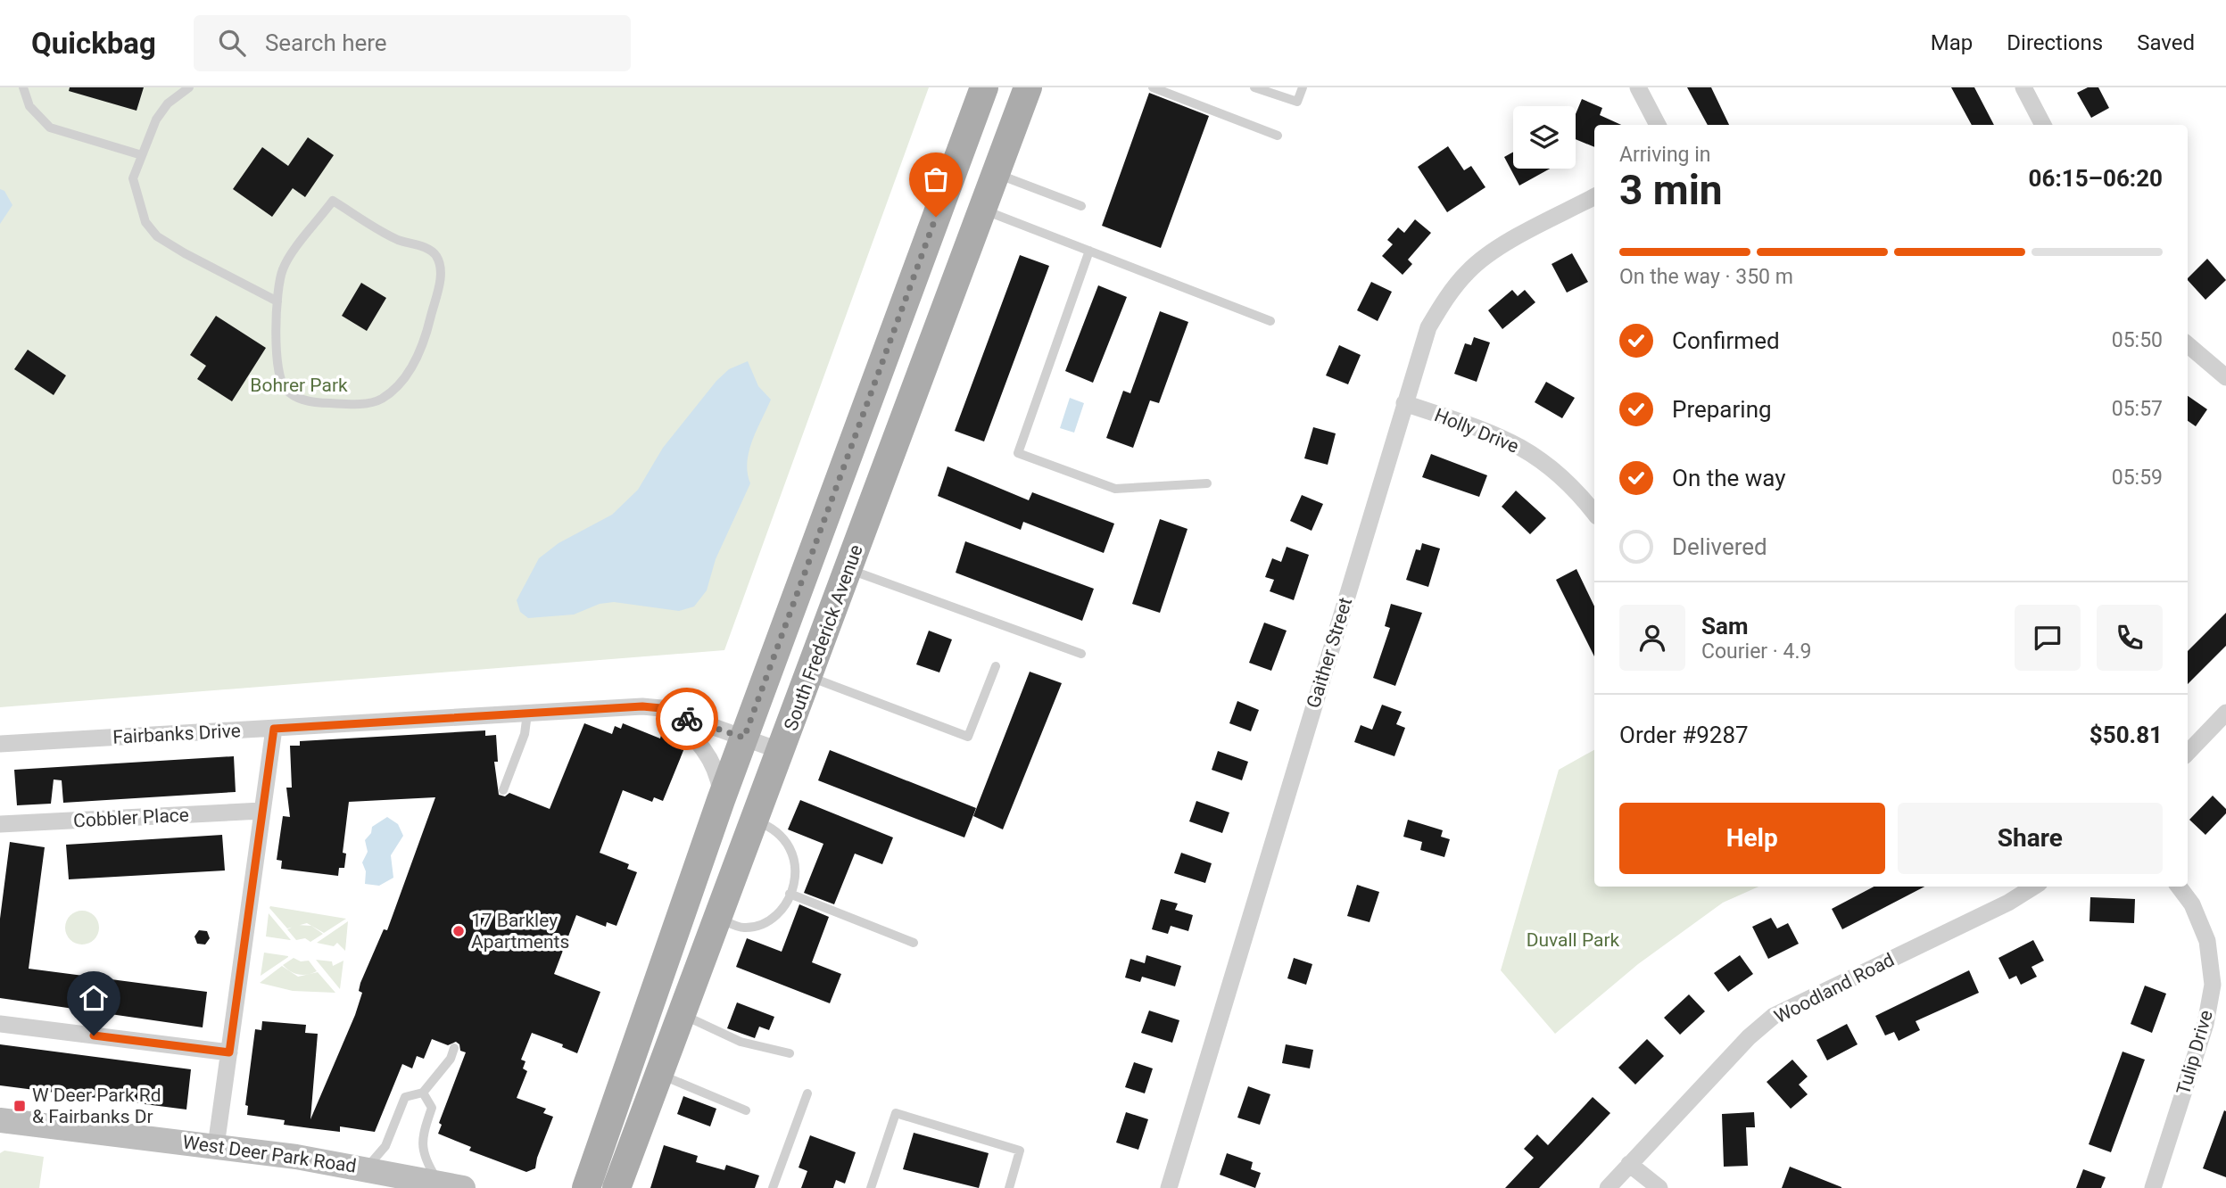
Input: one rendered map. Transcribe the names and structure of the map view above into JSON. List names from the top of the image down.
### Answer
{
  "streets": {
    "main road": ["South Frederick Avenue"],
    "street": [
      "Holly Drive",
      "Gaither Street",
      "Fairbanks Drive",
      "Cobbler Place",
      "Woodland Road",
      "Tulip Drive",
      "West Deer Park Road"
    ]
  },
  "crossings": [
    ["Holly Drive", "Gaither Street"],
    ["South Frederick Avenue", "Fairbanks Drive"]
  ],
  "parks": ["Bohrer Park", "Duvall Park"],
  "places": {
    "other": ["17 Barkley Apartments"],
    "transit": ["W Deer Park Rd & Fairbanks Dr"]
  },
  "page": {
    "header": "Quickbag",
    "search": "Search here",
    "nav": ["Map", "Directions", "Saved"],
    "heading": ["3 min", "Arriving in", "06:15–06:20"],
    "panel": [
      "Sam",
      "Courier · 4.9",
      "Order #9287",
      "$50.81"
    ],
    "bar": "On the way · 350 m",
    "list": [
      ["Confirmed", "05:50"],
      ["Preparing", "05:57"],
      ["On the way", "05:59"],
      "Delivered"
    ],
    "buttons": ["Help", "Share"]
  }
}
